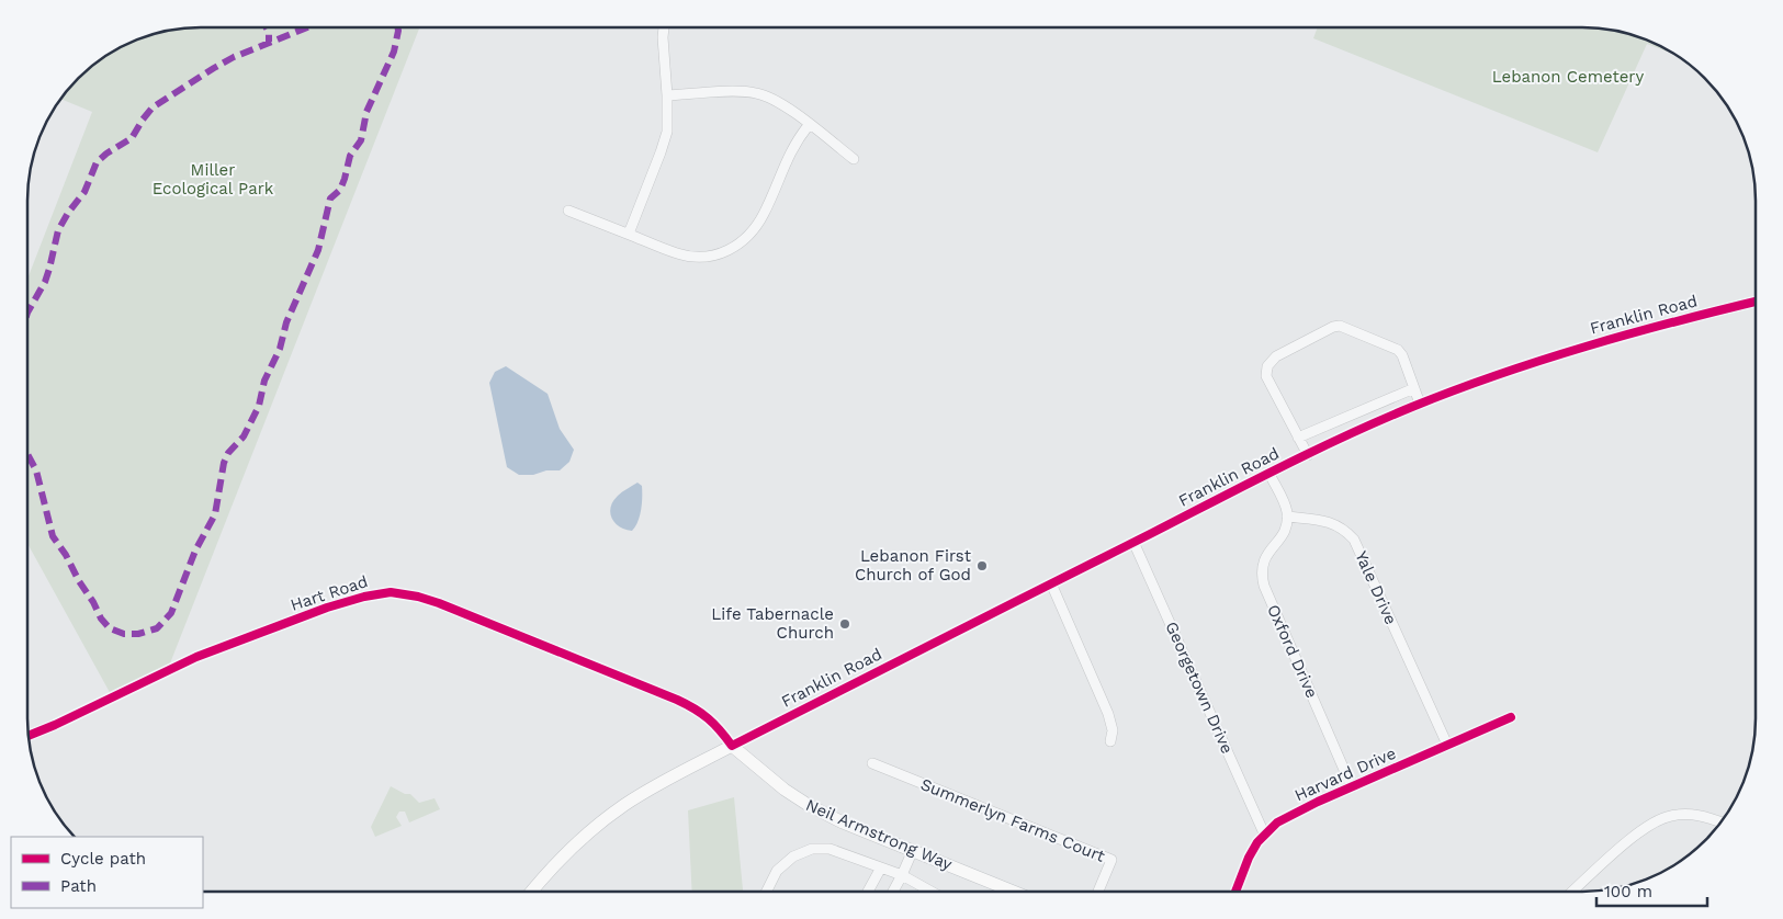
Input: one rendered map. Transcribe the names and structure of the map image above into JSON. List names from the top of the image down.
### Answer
{
  "streets": {
    "main road": ["Franklin Road", "Neil Armstrong Way"],
    "street": [
      "Yale Drive",
      "Hart Road",
      "Oxford Drive",
      "Georgetown Drive",
      "Harvard Drive",
      "Summerlyn Farms Court"
    ]
  },
  "crossings": [
    ["Franklin Road", "Hart Road"],
    ["Franklin Road", "Georgetown Drive"],
    ["Franklin Road", "Neil Armstrong Way"],
    ["Yale Drive", "Oxford Drive"],
    ["Yale Drive", "Harvard Drive"],
    ["Hart Road", "Neil Armstrong Way"],
    ["Oxford Drive", "Harvard Drive"],
    ["Georgetown Drive", "Harvard Drive"]
  ],
  "parks": ["Lebanon Cemetery", "Miller Ecological Park"],
  "places": ["Lebanon First Church of God", "Life Tabernacle Church"],
  "legend": ["Cycle path", "Path"],
  "scale_bar": "100 m"
}
